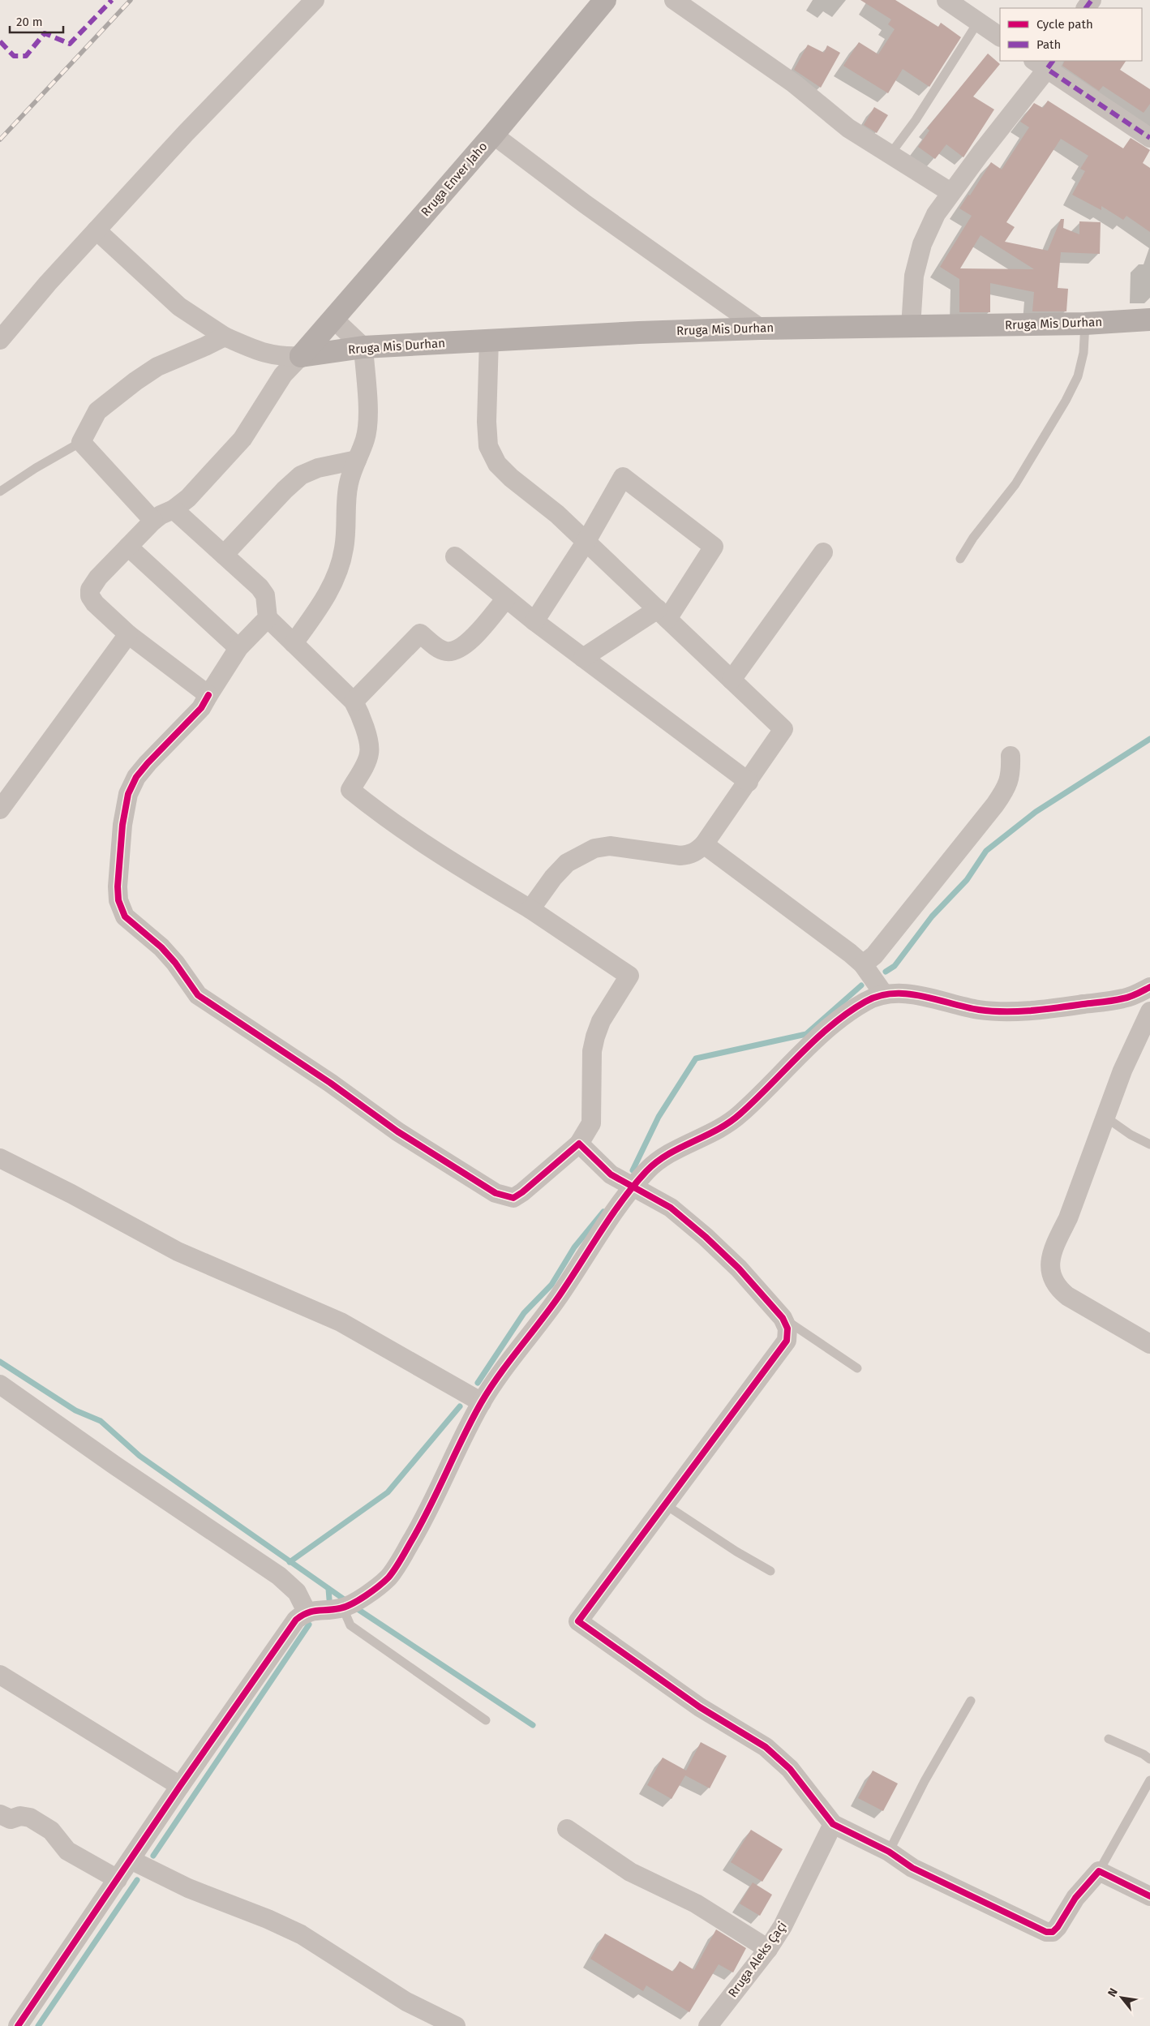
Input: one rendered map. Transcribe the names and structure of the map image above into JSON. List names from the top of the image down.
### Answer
{
  "streets": {
    "street": ["Rruga Enver Jaho", "Rruga Mis Durhan", "Rruga Aleks Çaçi"]
  },
  "crossings": [
    ["Rruga Enver Jaho", "Rruga Mis Durhan"]
  ],
  "legend": ["Cycle path", "Path"],
  "scale_bar": "20 m",
  "north": "top left"
}
